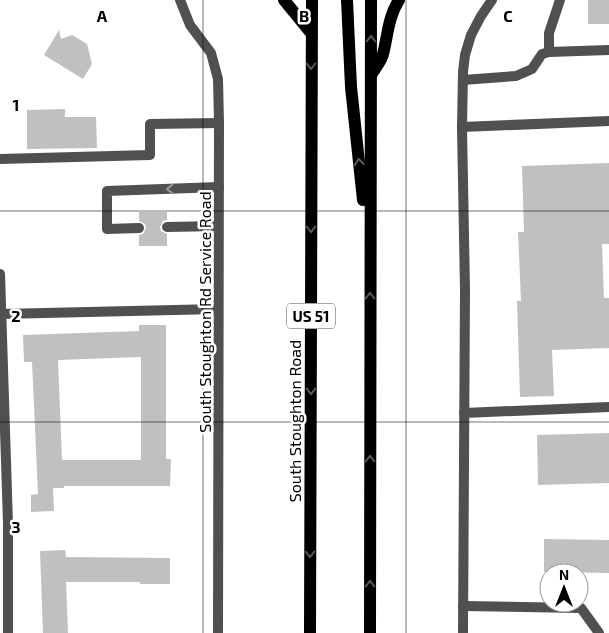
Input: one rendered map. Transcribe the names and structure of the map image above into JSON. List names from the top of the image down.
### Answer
{
  "streets": {
    "main road": ["US 51", "South Stoughton Road"],
    "street": ["South Stoughton Rd Service Road"]
  },
  "north": "top",
  "grid": {
    "columns": ["A", "B", "C"],
    "rows": ["1", "2", "3"]
  }
}
